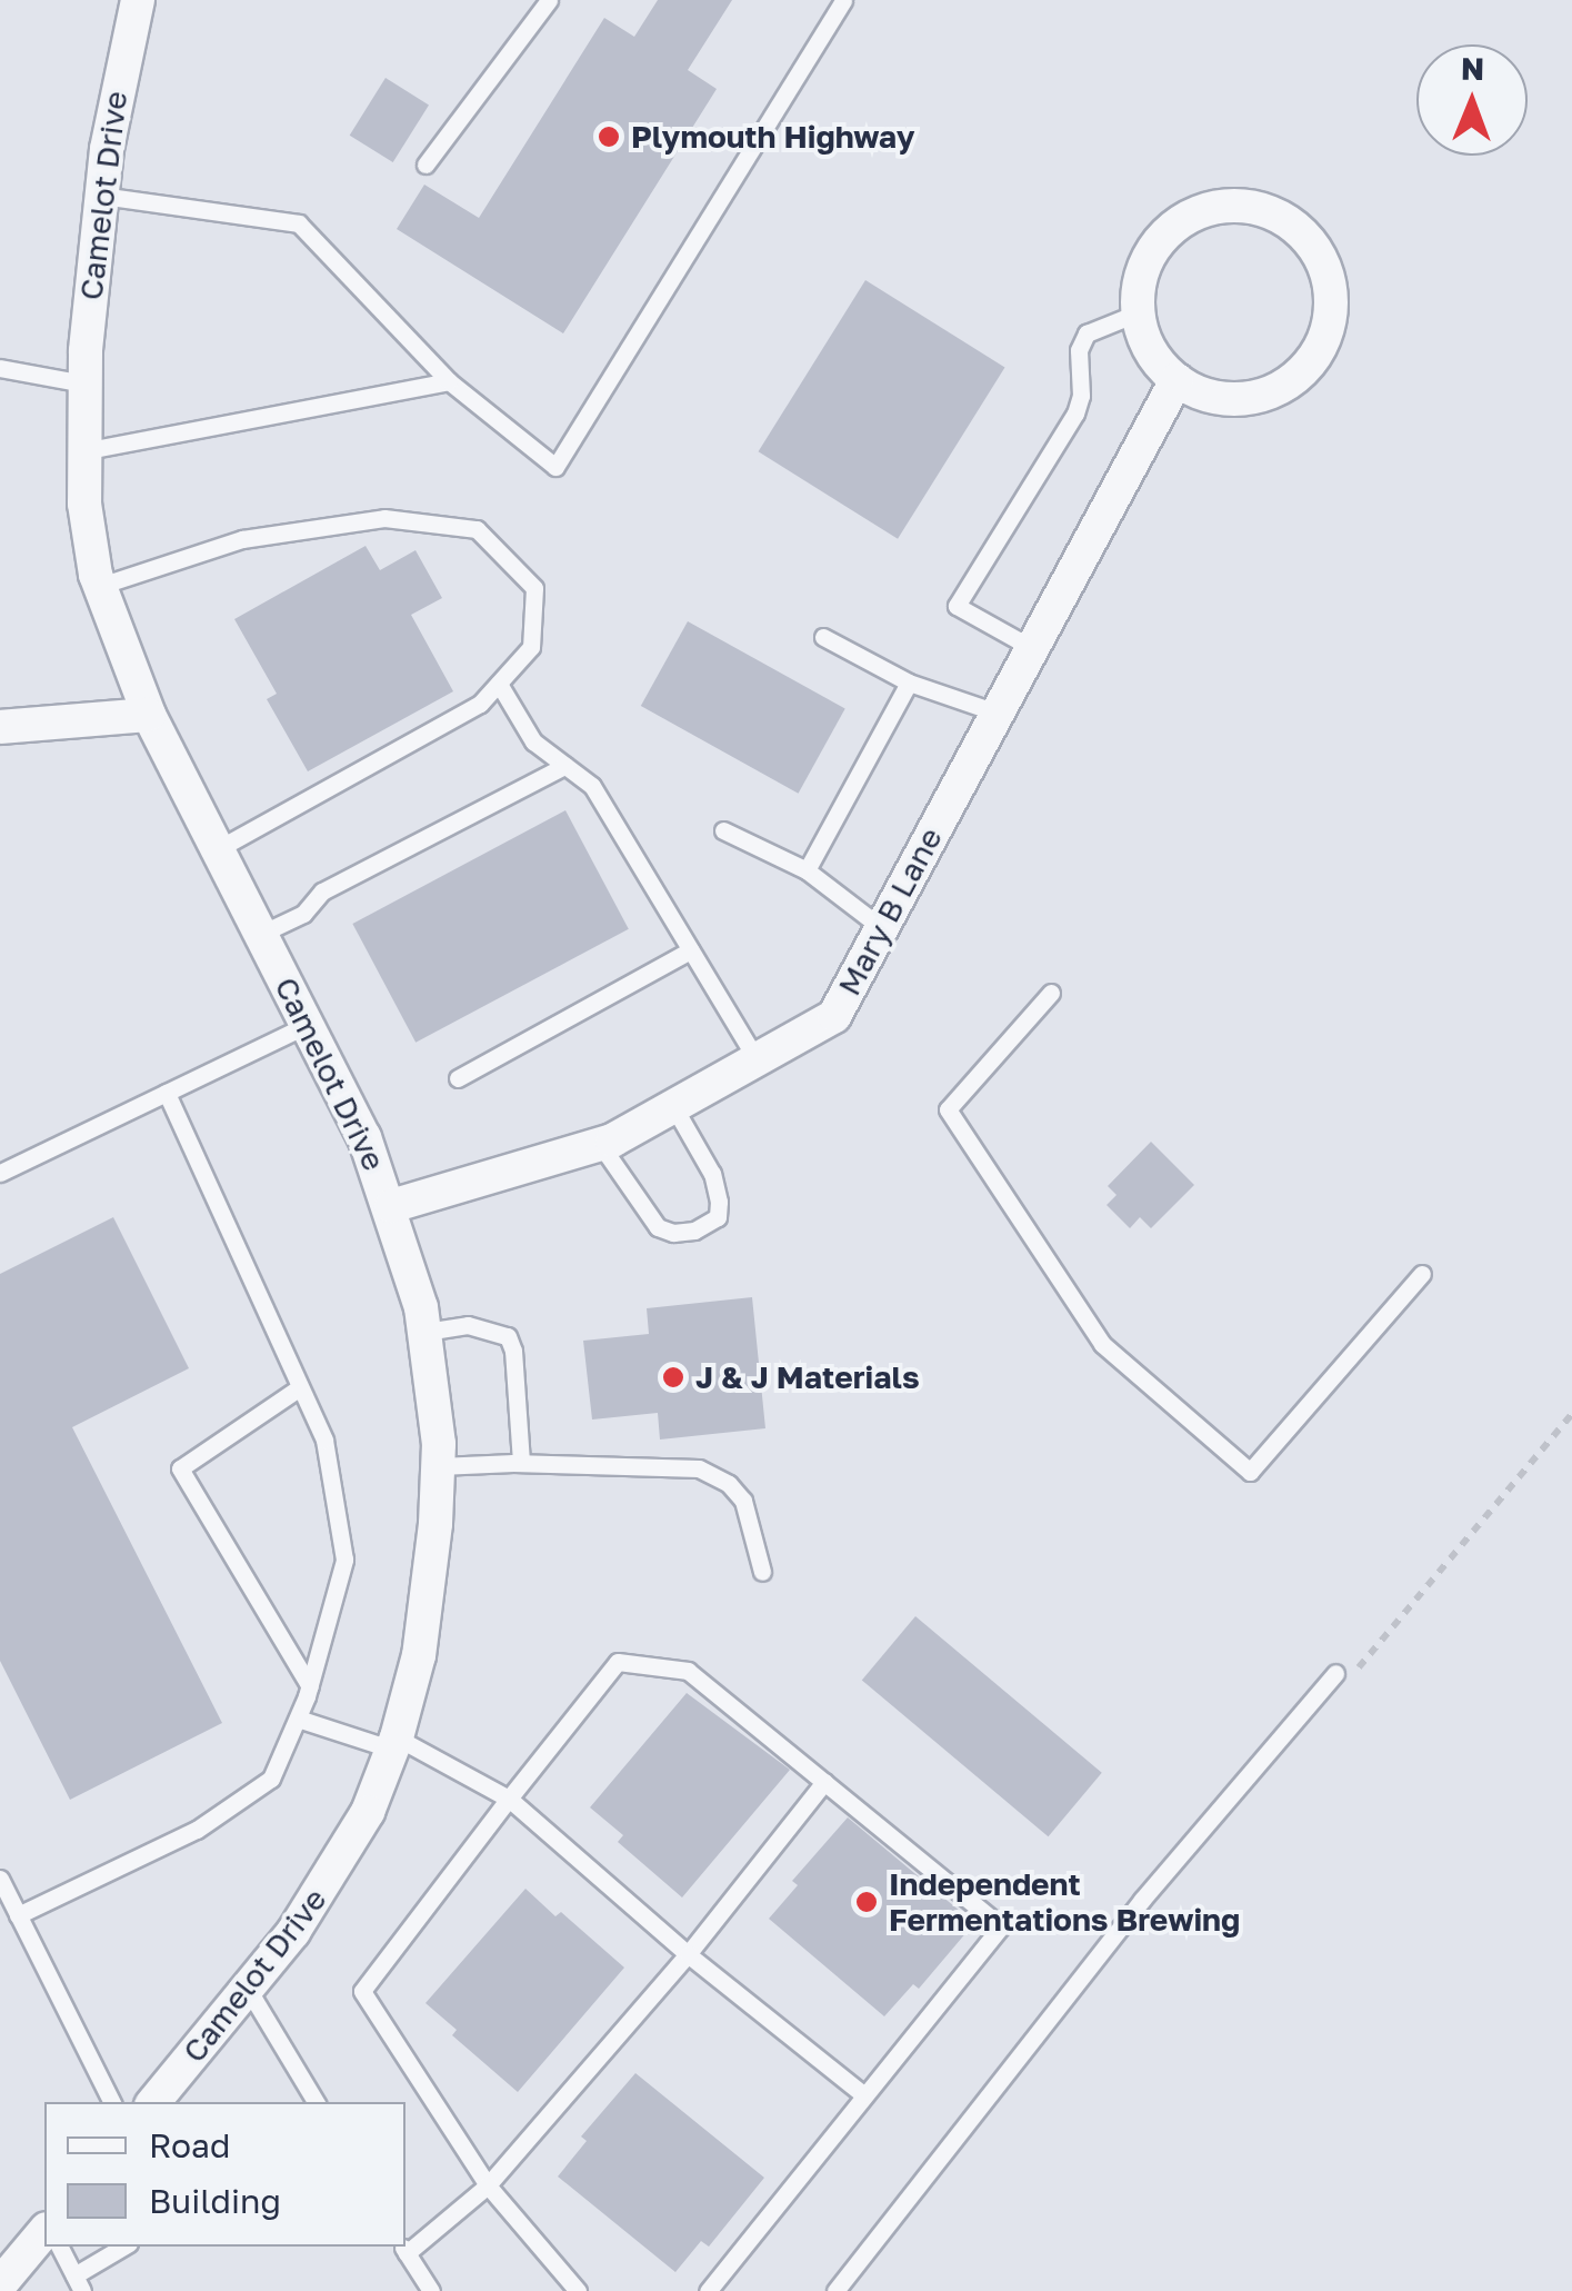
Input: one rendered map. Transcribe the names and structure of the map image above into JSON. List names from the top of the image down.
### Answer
{
  "streets": {
    "street": ["Camelot Drive", "Mary B Lane"]
  },
  "crossings": [
    ["Camelot Drive", "Mary B Lane"]
  ],
  "places": ["Plymouth Highway", "J & J Materials", "Independent Fermentations Brewing"],
  "legend": ["Road", "Building"],
  "north": "top"
}
